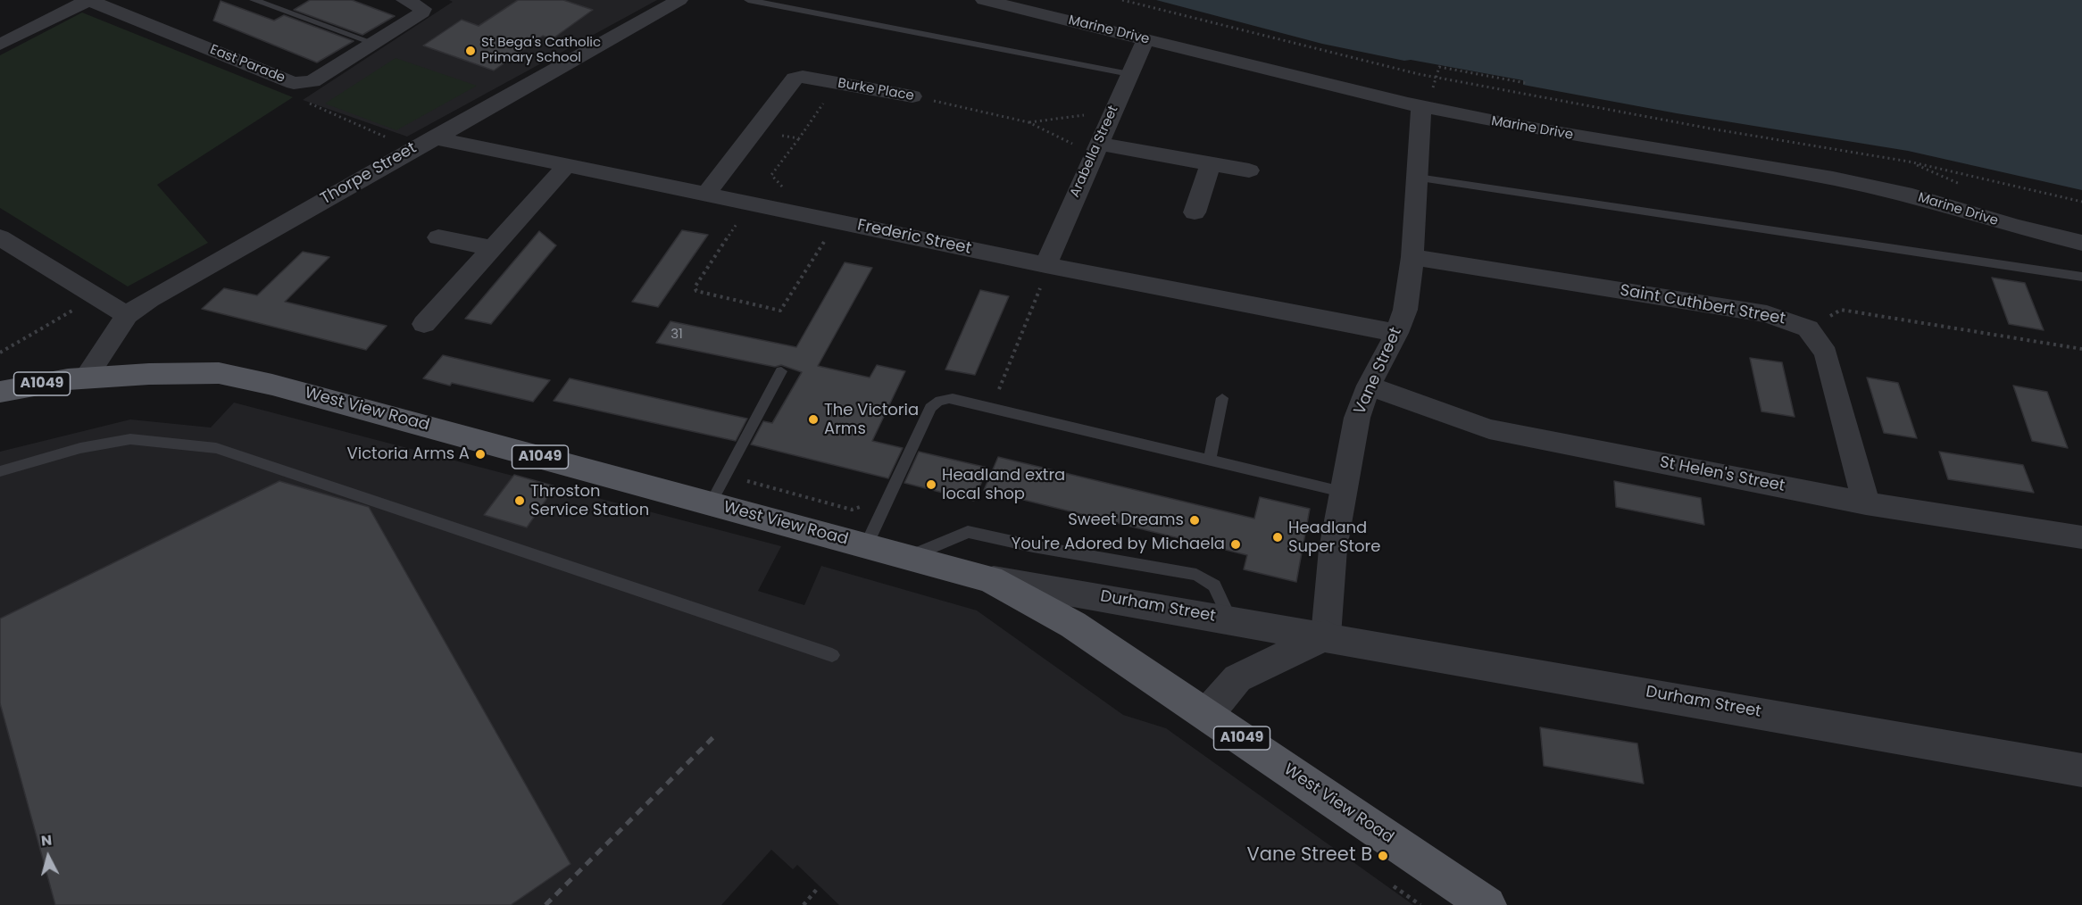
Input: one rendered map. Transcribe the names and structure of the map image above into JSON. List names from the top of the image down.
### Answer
{
  "streets": {
    "main road": ["A1049", "West View Road"],
    "street": [
      "Marine Drive",
      "East Parade",
      "Burke Place",
      "Arabella Street",
      "Thorpe Street",
      "Frederic Street",
      "Saint Cuthbert Street",
      "Vane Street",
      "St Helen's Street",
      "Durham Street"
    ]
  },
  "crossings": [
    ["Marine Drive", "Arabella Street"],
    ["Marine Drive", "Vane Street"],
    ["Burke Place", "Arabella Street"],
    ["Burke Place", "Frederic Street"],
    ["Arabella Street", "Frederic Street"],
    ["Thorpe Street", "Frederic Street"],
    ["Thorpe Street", "West View Road"],
    ["Frederic Street", "Vane Street"],
    ["Saint Cuthbert Street", "Vane Street"],
    ["Saint Cuthbert Street", "St Helen's Street"],
    ["Vane Street", "St Helen's Street"],
    ["Vane Street", "Durham Street"],
    ["West View Road", "Durham Street"]
  ],
  "places": [
    "St Bega's Catholic Primary School",
    "The Victoria Arms",
    "Victoria Arms A",
    "Headland extra local shop",
    "Throston Service Station",
    "Sweet Dreams",
    "Headland Super Store",
    "You're Adored by Michaela",
    "Vane Street B"
  ],
  "house_numbers": ["31"],
  "north": "top"
}
